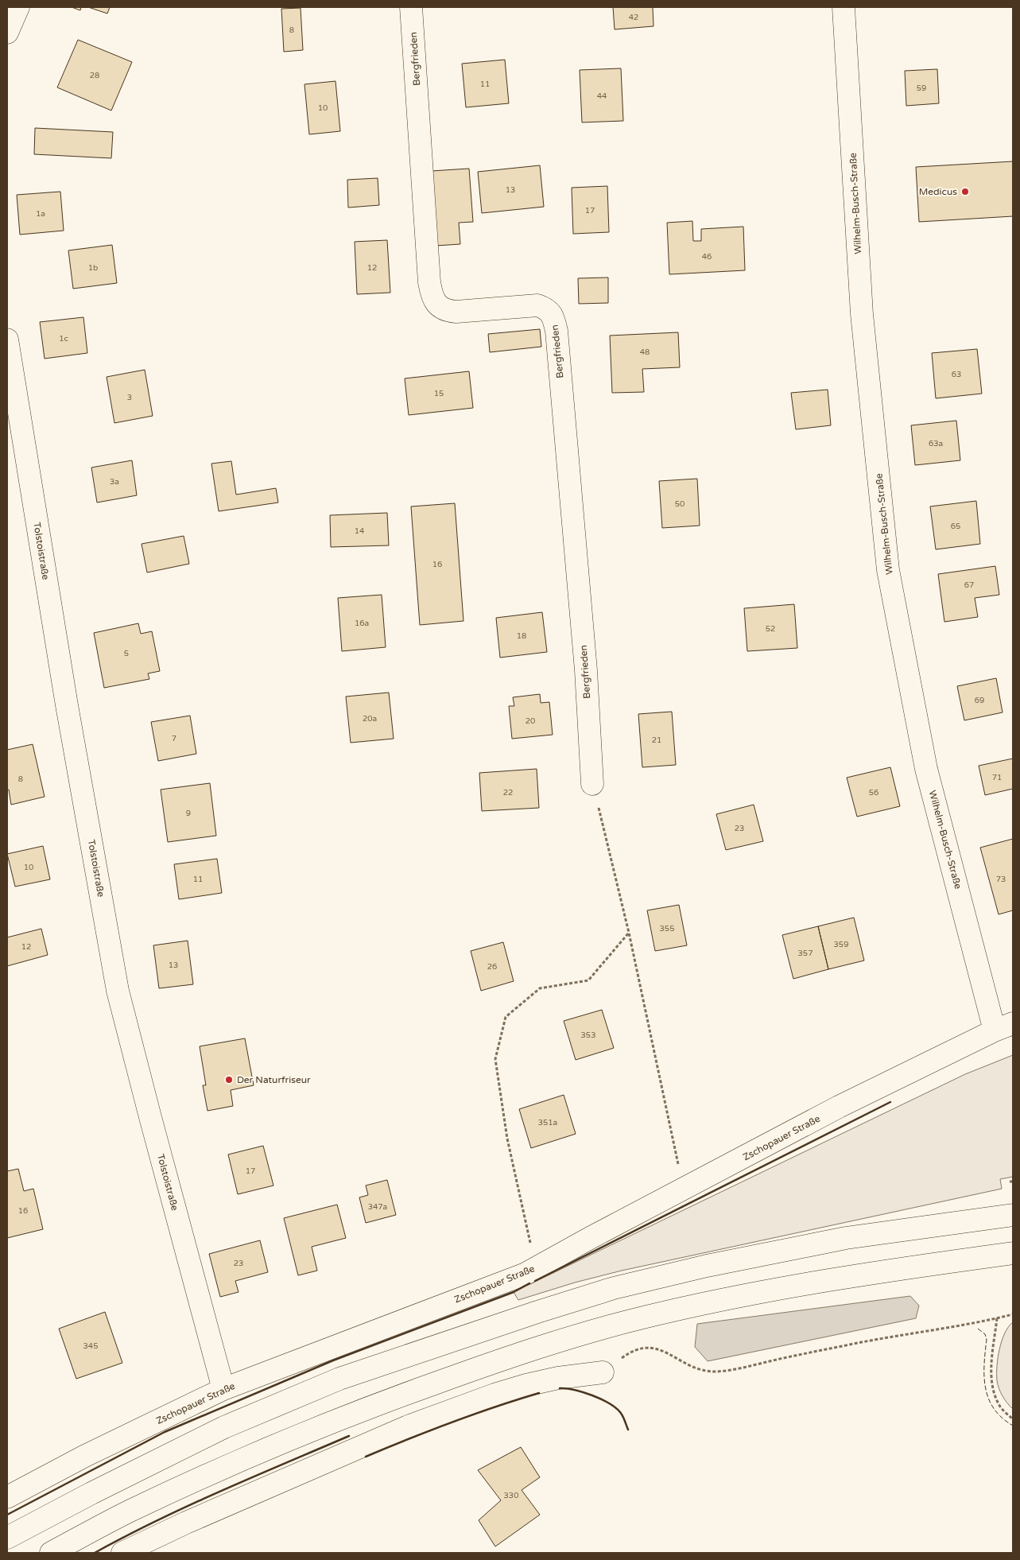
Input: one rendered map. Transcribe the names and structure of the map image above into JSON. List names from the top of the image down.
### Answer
{
  "streets": {
    "main road": [
      "Bergfrieden",
      "Wilhelm-Busch-Straße",
      "Tolstoistraße",
      "Zschopauer Straße"
    ]
  },
  "crossings": [
    ["Wilhelm-Busch-Straße", "Zschopauer Straße"],
    ["Tolstoistraße", "Zschopauer Straße"]
  ],
  "places": ["Medicus", "Der Naturfriseur"],
  "house_numbers": [
    "42",
    "8",
    "28",
    "11",
    "59",
    "44",
    "10",
    "13",
    "17",
    "1a",
    "46",
    "1b",
    "12",
    "1c",
    "48",
    "63",
    "15",
    "3",
    "63a",
    "3a",
    "50",
    "65",
    "14",
    "16",
    "67",
    "16a",
    "52",
    "18",
    "5",
    "69",
    "20a",
    "20",
    "7",
    "21",
    "71",
    "8",
    "22",
    "56",
    "9",
    "23",
    "10",
    "11",
    "73",
    "355",
    "359",
    "12",
    "357",
    "13",
    "26",
    "353",
    "351a",
    "17",
    "347a",
    "16",
    "23",
    "345",
    "330"
  ]
}
